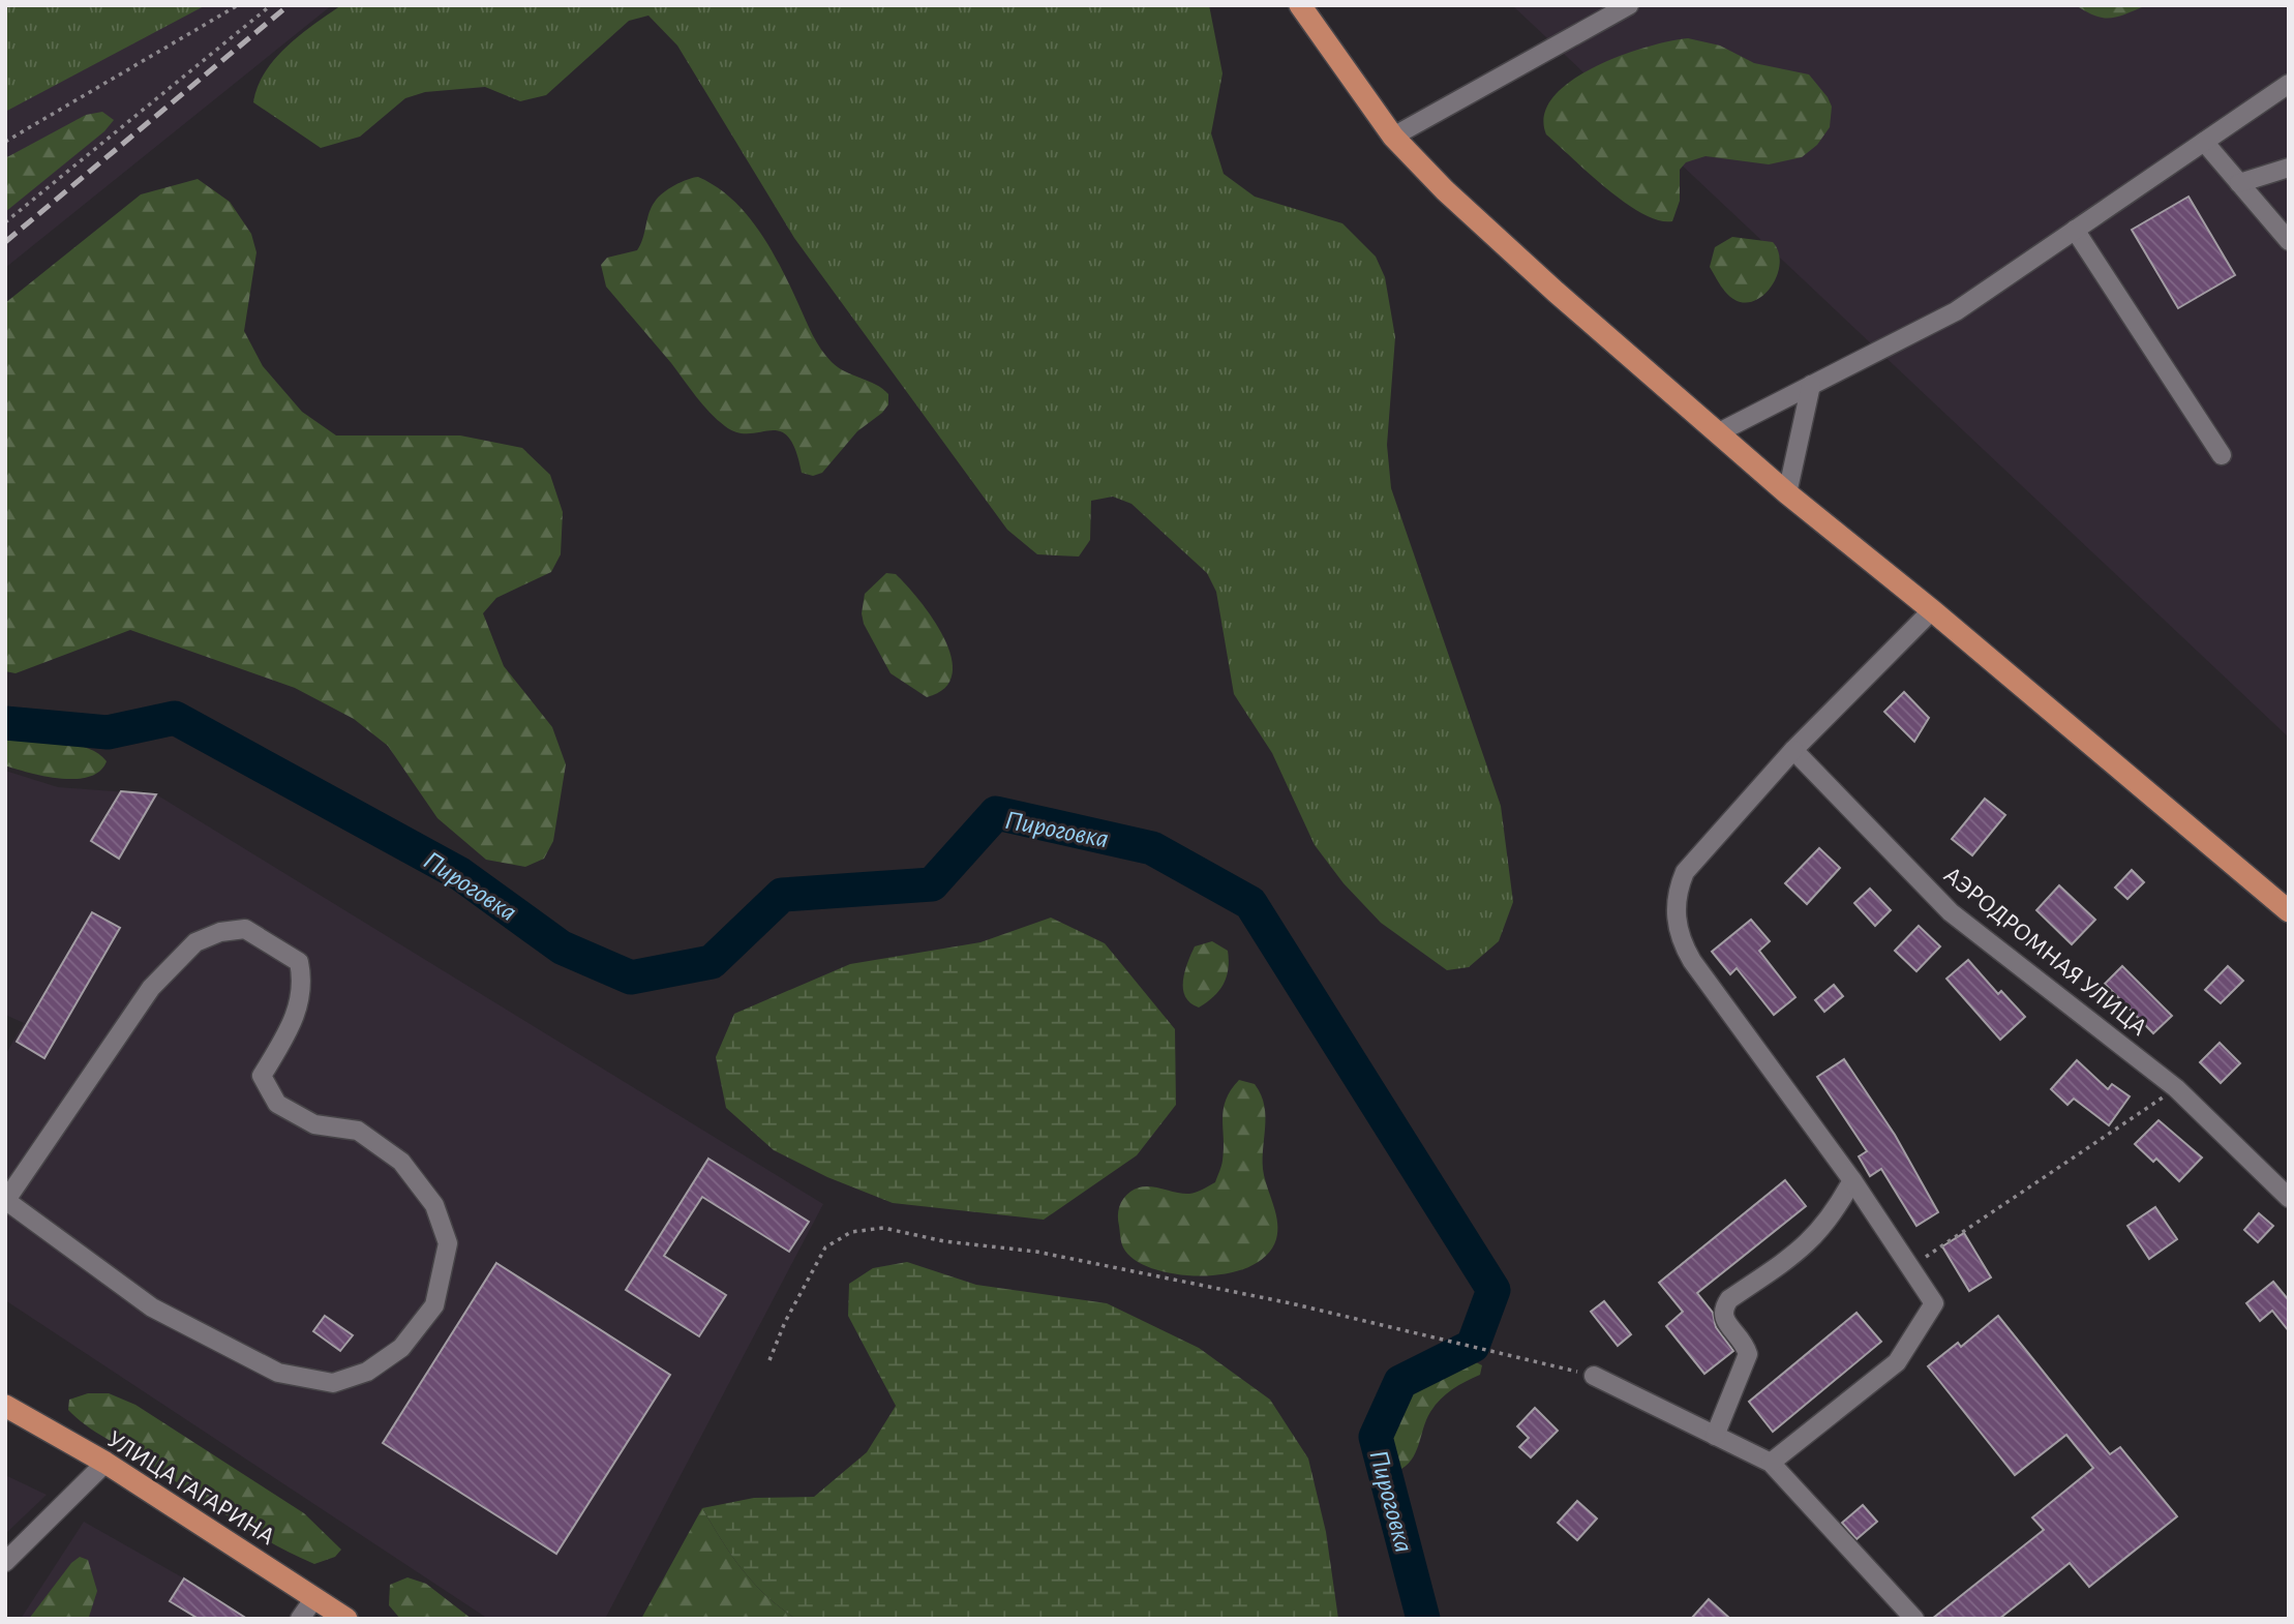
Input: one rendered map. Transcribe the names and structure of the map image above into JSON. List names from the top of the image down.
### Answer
{
  "streets": {
    "main road": ["УЛИЦА ГАГАРИНА"],
    "street": ["АЭРОДРОМНАЯ УЛИЦА"]
  },
  "water": ["Пироговка"]
}
